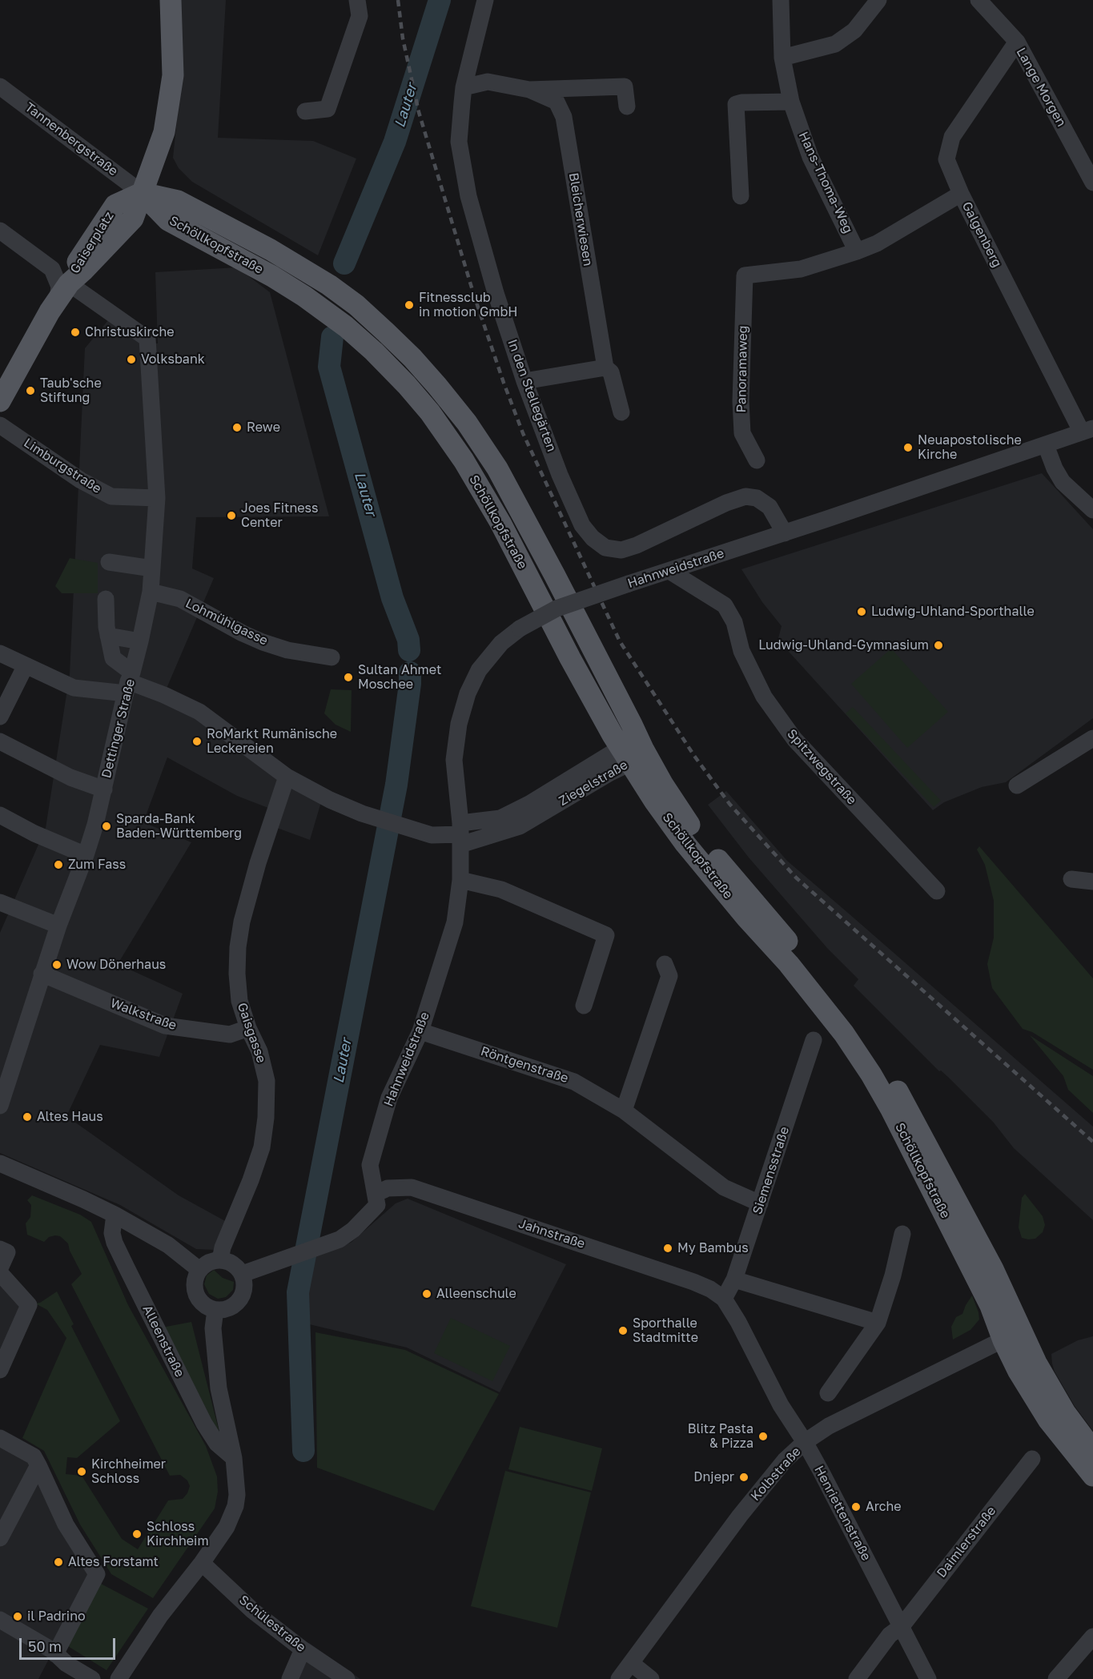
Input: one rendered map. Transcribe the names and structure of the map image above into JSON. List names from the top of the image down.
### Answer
{
  "streets": {
    "main road": ["Gaiserplatz", "Schöllkopfstraße"],
    "street": [
      "Lange Morgen",
      "Tannenbergstraße",
      "Hans-Thoma-Weg",
      "Bleicherwiesen",
      "Galgenberg",
      "Panoramaweg",
      "In den Stellegärten",
      "Limburgstraße",
      "Hahnweidstraße",
      "Lohmühlgasse",
      "Dettinger Straße",
      "Spitzwegstraße",
      "Ziegelstraße",
      "Walkstraße",
      "Gaisgasse",
      "Röntgenstraße",
      "Siemensstraße",
      "Jahnstraße",
      "Alleenstraße",
      "Kolbstraße",
      "Henriettenstraße",
      "Daimlerstraße",
      "Schülestraße"
    ]
  },
  "crossings": [
    ["Lange Morgen", "Galgenberg"],
    ["Tannenbergstraße", "Gaiserplatz"],
    ["Tannenbergstraße", "Schöllkopfstraße"],
    ["Hans-Thoma-Weg", "Galgenberg"],
    ["Hans-Thoma-Weg", "Panoramaweg"],
    ["Bleicherwiesen", "In den Stellegärten"],
    ["Galgenberg", "Hahnweidstraße"],
    ["Gaiserplatz", "Schöllkopfstraße"],
    ["Gaiserplatz", "Dettinger Straße"],
    ["Schöllkopfstraße", "Ziegelstraße"],
    ["Schöllkopfstraße", "Kolbstraße"],
    ["In den Stellegärten", "Hahnweidstraße"],
    ["Limburgstraße", "Dettinger Straße"],
    ["Hahnweidstraße", "Spitzwegstraße"],
    ["Hahnweidstraße", "Ziegelstraße"],
    ["Hahnweidstraße", "Röntgenstraße"],
    ["Hahnweidstraße", "Jahnstraße"],
    ["Lohmühlgasse", "Dettinger Straße"],
    ["Dettinger Straße", "Ziegelstraße"],
    ["Dettinger Straße", "Walkstraße"],
    ["Ziegelstraße", "Gaisgasse"],
    ["Walkstraße", "Gaisgasse"],
    ["Röntgenstraße", "Siemensstraße"],
    ["Siemensstraße", "Jahnstraße"],
    ["Siemensstraße", "Henriettenstraße"],
    ["Jahnstraße", "Henriettenstraße"],
    ["Kolbstraße", "Henriettenstraße"],
    ["Henriettenstraße", "Daimlerstraße"]
  ],
  "water": ["Lauter"],
  "places": [
    "Fitnessclub in motion GmbH",
    "Christuskirche",
    "Volksbank",
    "Taub'sche Stiftung",
    "Rewe",
    "Neuapostolische Kirche",
    "Joes Fitness Center",
    "Ludwig-Uhland-Sporthalle",
    "Ludwig-Uhland-Gymnasium",
    "Sultan Ahmet Moschee",
    "RoMarkt Rumänische Leckereien",
    "Sparda-Bank Baden-Württemberg",
    "Zum Fass",
    "Wow Dönerhaus",
    "Altes Haus",
    "My Bambus",
    "Alleenschule",
    "Sporthalle Stadtmitte",
    "Blitz Pasta & Pizza",
    "Kirchheimer Schloss",
    "Dnjepr",
    "Arche",
    "Schloss Kirchheim",
    "Altes Forstamt",
    "il Padrino"
  ],
  "scale_bar": "50 m"
}
